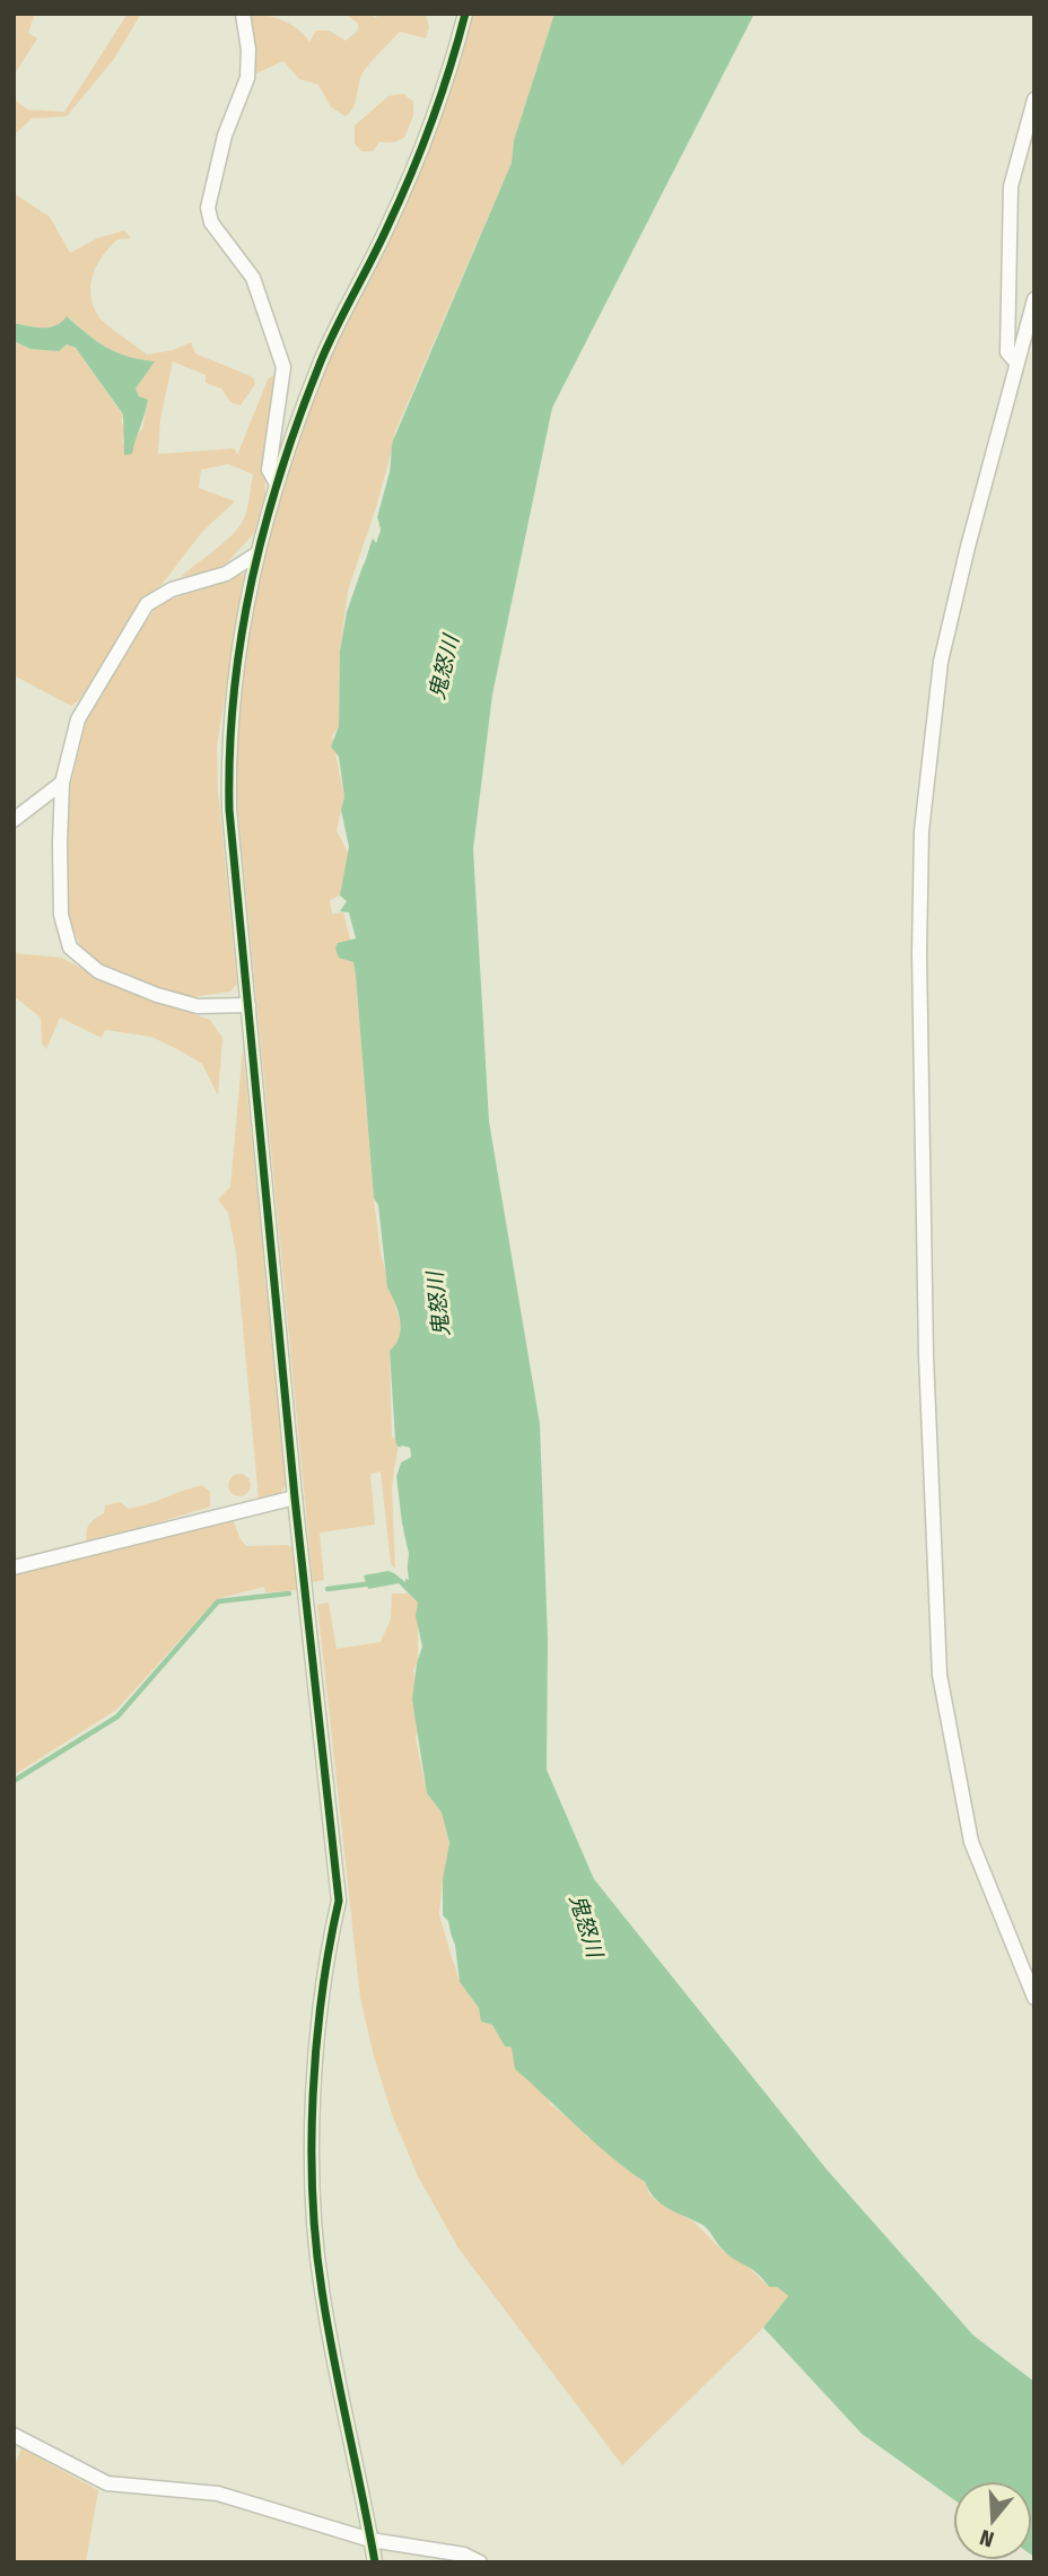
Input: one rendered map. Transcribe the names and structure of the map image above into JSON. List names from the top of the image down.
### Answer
{
  "water": ["鬼怒川"],
  "north": "bottom"
}
